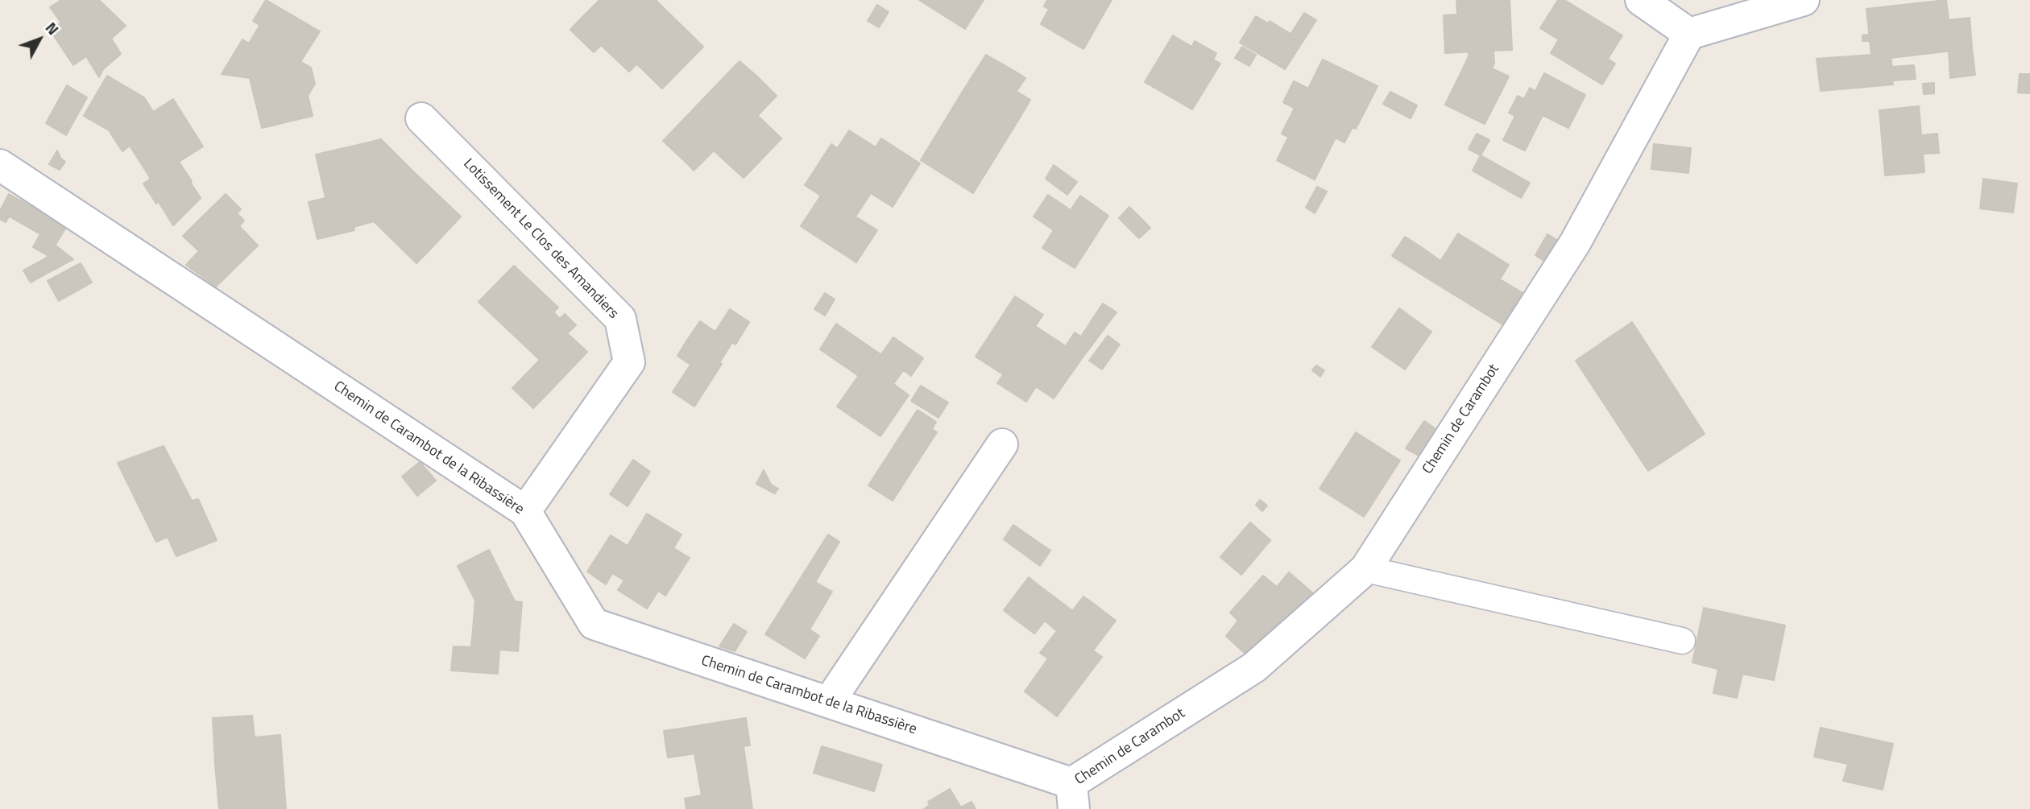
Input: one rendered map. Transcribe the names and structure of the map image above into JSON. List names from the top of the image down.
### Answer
{
  "streets": {
    "street": ["Lotissement Le Clos des Amandiers", "Chemin de Carambot", "Chemin de Carambot de la Ribassière"]
  },
  "crossings": [
    ["Lotissement Le Clos des Amandiers", "Chemin de Carambot de la Ribassière"],
    ["Chemin de Carambot", "Chemin de Carambot de la Ribassière"]
  ],
  "north": "top right"
}
